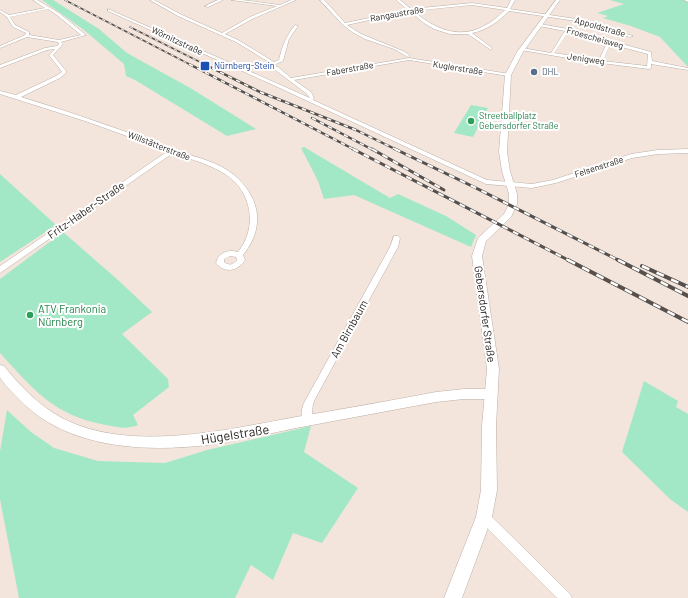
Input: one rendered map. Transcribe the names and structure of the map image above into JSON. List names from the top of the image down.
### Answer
{
  "streets": {
    "main road": ["Gebersdorfer Straße"],
    "street": [
      "Rangaustraße",
      "Appoldstraße",
      "Froescheisweg",
      "Wörnitzstraße",
      "Jenigweg",
      "Kuglerstraße",
      "Faberstraße",
      "Willstätterstraße",
      "Felsenstraße",
      "Fritz-Haber-Straße",
      "Am Birnbaum",
      "Hügelstraße"
    ]
  },
  "crossings": [
    ["Rangaustraße", "Appoldstraße"],
    ["Rangaustraße", "Gebersdorfer Straße"],
    ["Appoldstraße", "Gebersdorfer Straße"],
    ["Froescheisweg", "Jenigweg"],
    ["Froescheisweg", "Gebersdorfer Straße"],
    ["Wörnitzstraße", "Faberstraße"],
    ["Wörnitzstraße", "Felsenstraße"],
    ["Wörnitzstraße", "Gebersdorfer Straße"],
    ["Jenigweg", "Gebersdorfer Straße"],
    ["Kuglerstraße", "Faberstraße"],
    ["Kuglerstraße", "Gebersdorfer Straße"],
    ["Willstätterstraße", "Fritz-Haber-Straße"],
    ["Felsenstraße", "Gebersdorfer Straße"],
    ["Gebersdorfer Straße", "Hügelstraße"],
    ["Am Birnbaum", "Hügelstraße"]
  ],
  "places": {
    "transit": ["Nürnberg-Stein"],
    "other": ["DHL", "Streetballplatz Gebersdorfer Straße", "ATV Frankonia Nürnberg"]
  }
}
